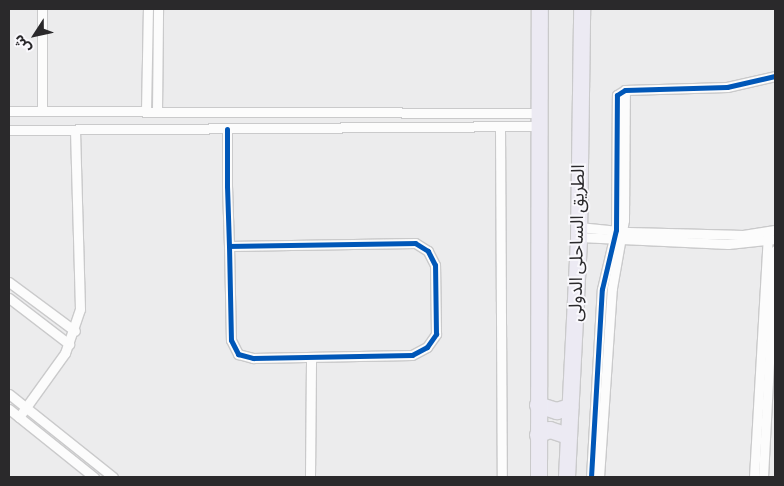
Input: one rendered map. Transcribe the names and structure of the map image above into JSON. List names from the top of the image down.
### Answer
{
  "streets": {
    "highway": ["الطريق الساحلى الدولى"]
  },
  "north": "bottom left"
}
